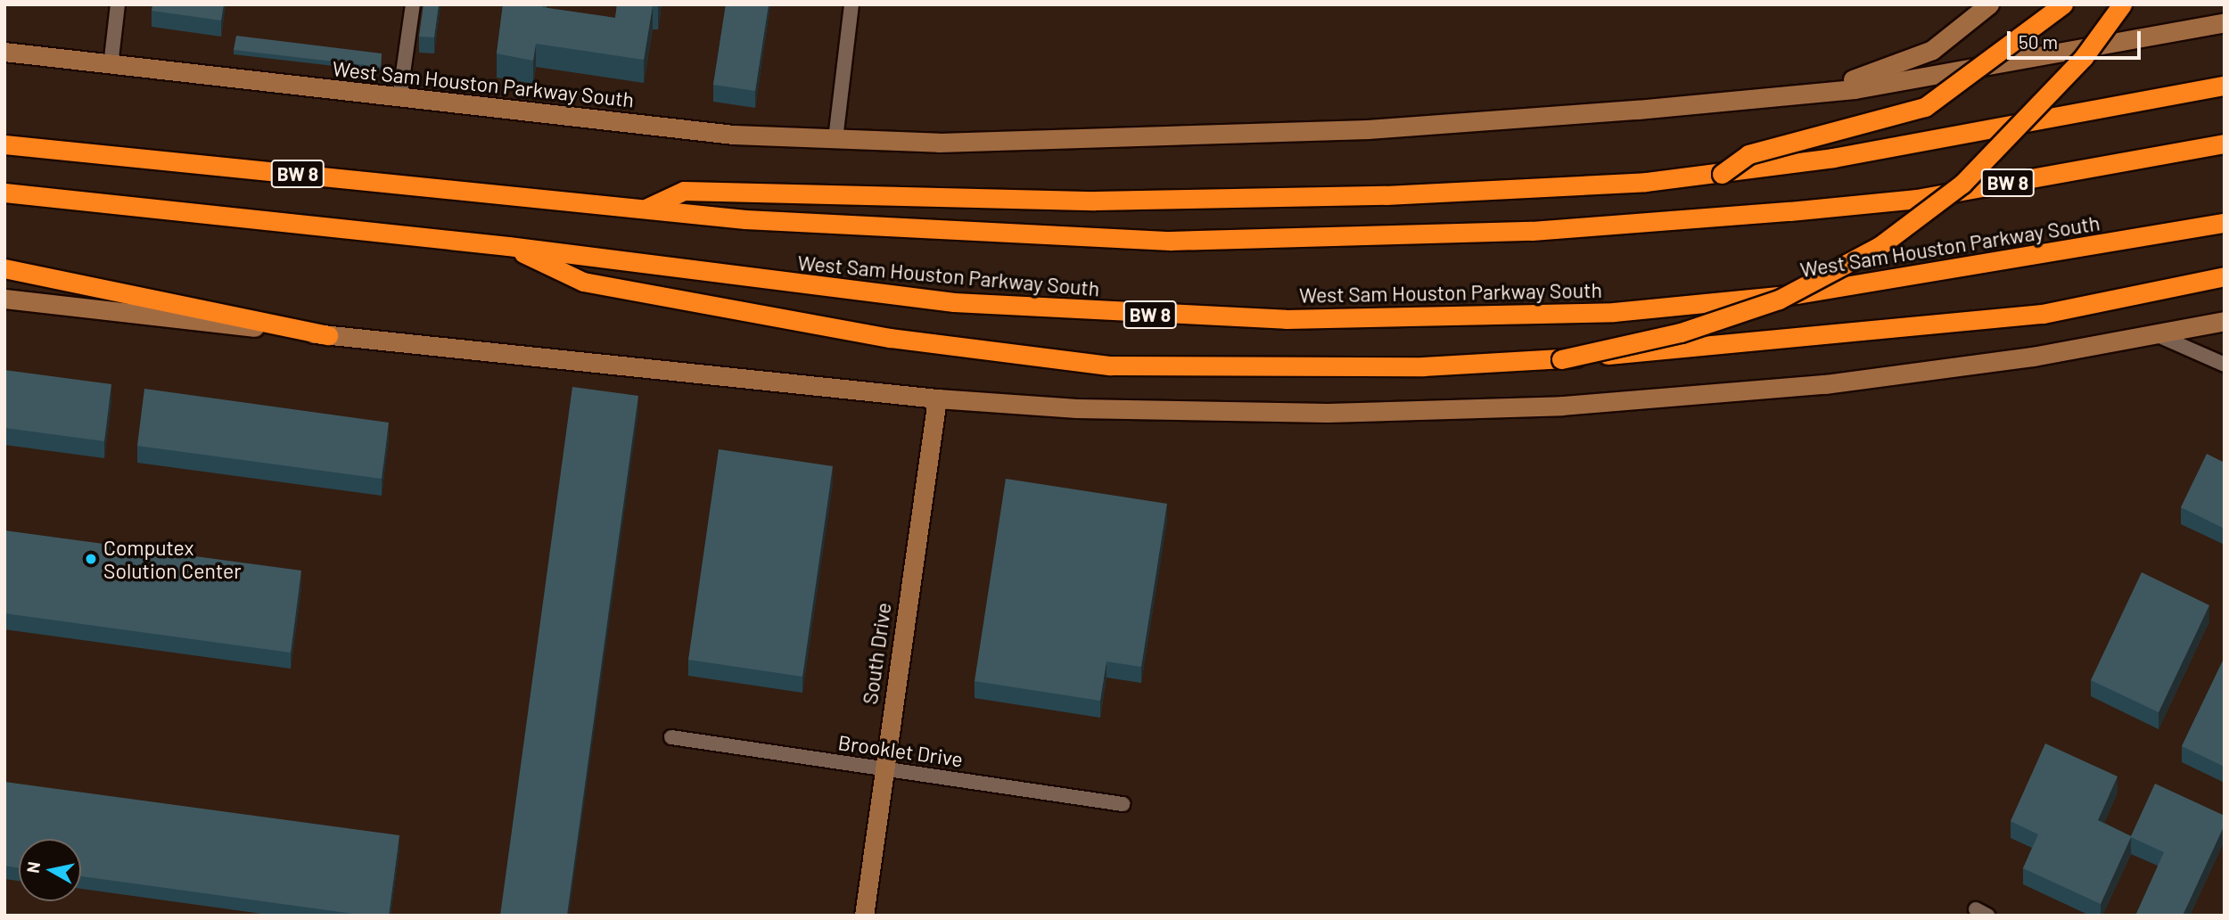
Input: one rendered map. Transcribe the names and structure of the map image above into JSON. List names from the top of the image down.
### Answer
{
  "streets": {
    "highway": ["West Sam Houston Parkway South", "BW 8"],
    "main road": ["South Drive"],
    "street": ["Brooklet Drive"]
  },
  "crossings": [
    ["South Drive", "Brooklet Drive"]
  ],
  "places": ["Computex Solution Center"],
  "scale_bar": "50 m",
  "north": "left"
}
